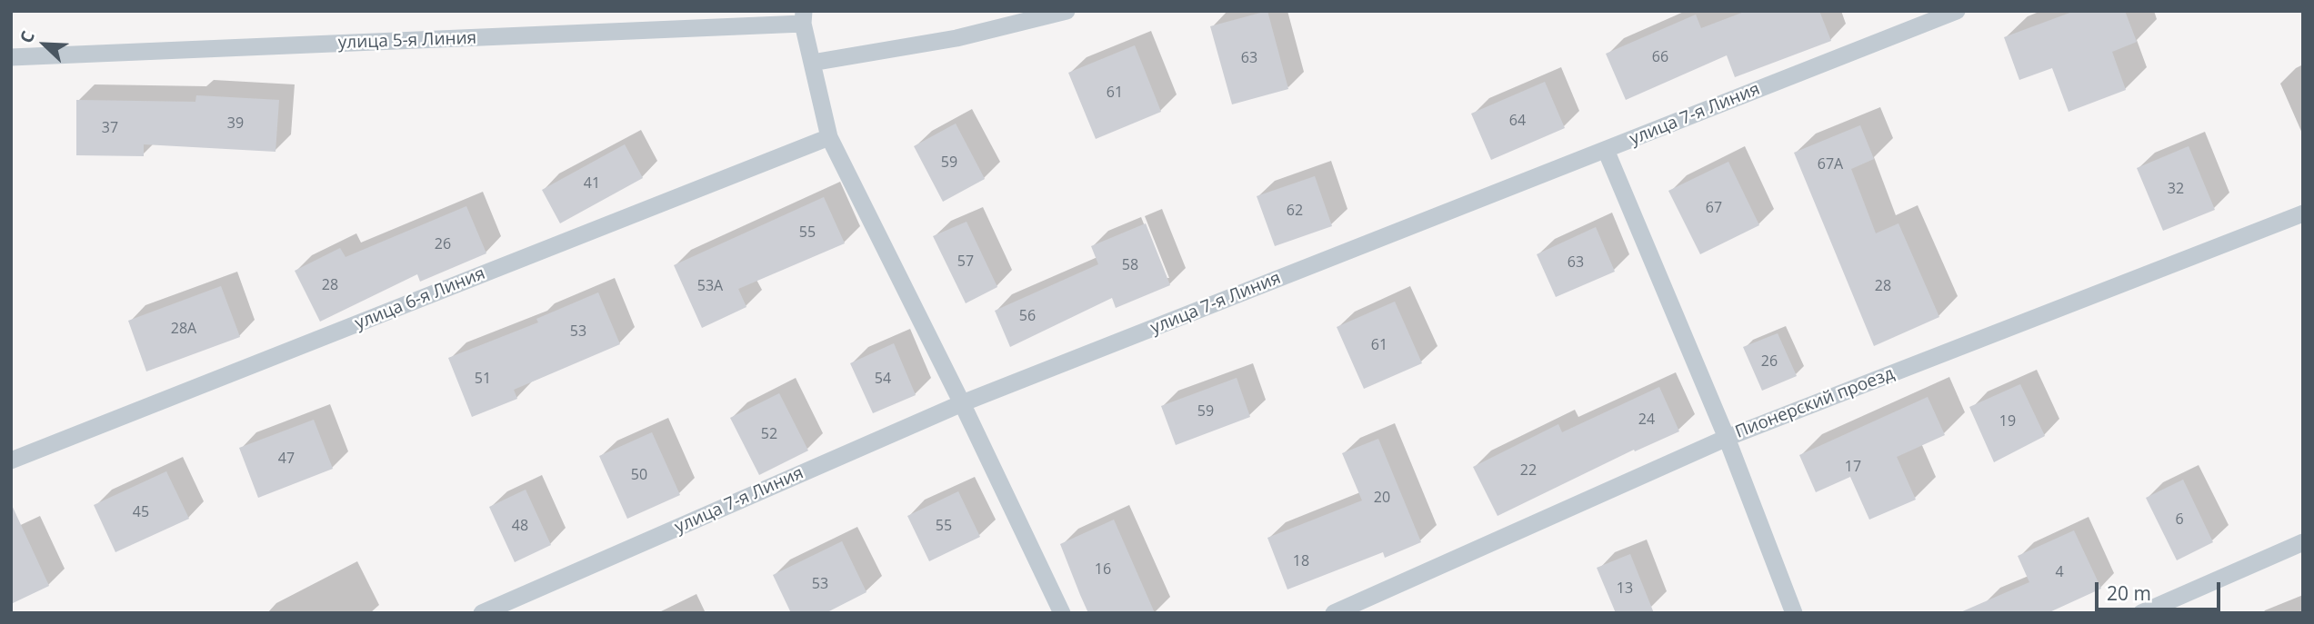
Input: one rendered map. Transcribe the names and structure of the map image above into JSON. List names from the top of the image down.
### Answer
{
  "streets": {
    "lane": [
      "улица 5-я Линия",
      "улица 7-я Линия",
      "улица 6-я Линия",
      "Пионерский проезд"
    ]
  },
  "house_numbers": [
    "66",
    "63",
    "61",
    "64",
    "39",
    "37",
    "59",
    "67А",
    "41",
    "32",
    "67",
    "62",
    "55",
    "26",
    "57",
    "63",
    "58",
    "28",
    "53А",
    "28",
    "56",
    "28А",
    "53",
    "61",
    "26",
    "51",
    "54",
    "59",
    "24",
    "19",
    "52",
    "47",
    "17",
    "22",
    "50",
    "20",
    "45",
    "6",
    "48",
    "55",
    "18",
    "16",
    "4",
    "53",
    "13"
  ],
  "scale_bar": "20 m",
  "north": "top left"
}
